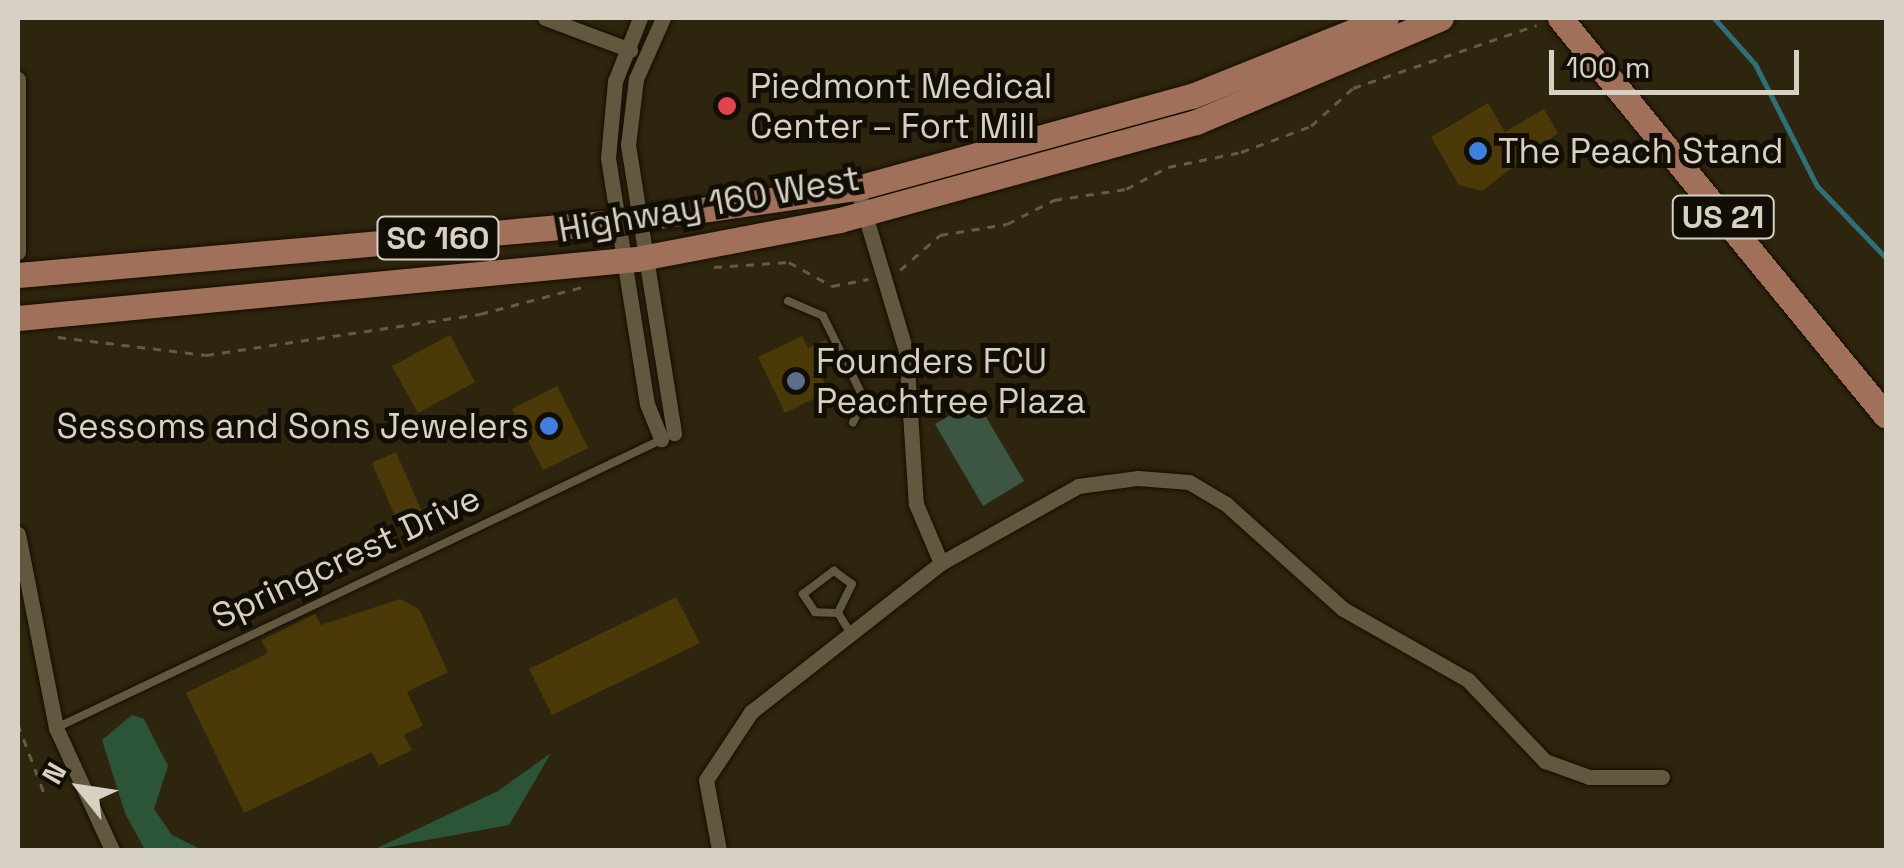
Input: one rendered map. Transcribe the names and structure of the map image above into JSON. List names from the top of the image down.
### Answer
{
  "streets": {
    "main road": ["Highway 160 West", "US 21", "SC 160"],
    "lane": ["Springcrest Drive"]
  },
  "places": [
    "Piedmont Medical Center – Fort Mill",
    "The Peach Stand",
    "Founders FCU Peachtree Plaza",
    "Sessoms and Sons Jewelers"
  ],
  "scale_bar": "100 m",
  "north": "top left"
}
